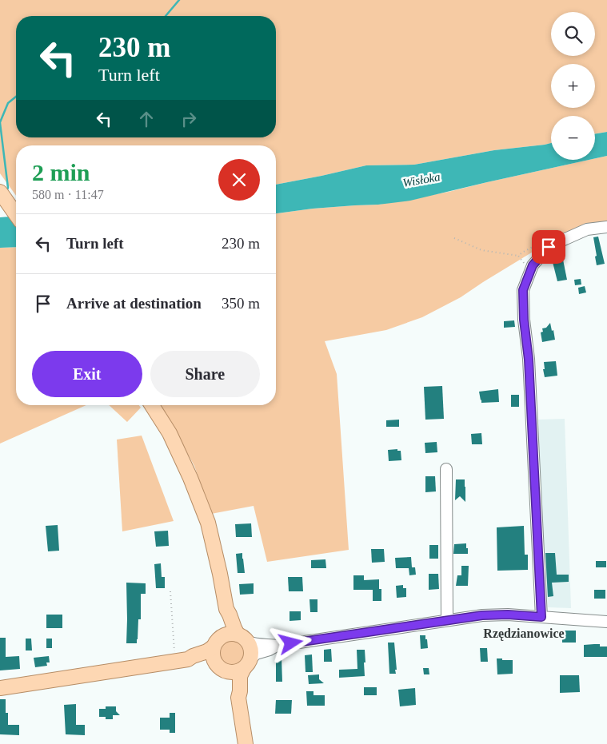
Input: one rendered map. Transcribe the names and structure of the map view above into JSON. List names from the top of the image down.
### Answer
{
  "districts": ["Rzędzianowice"],
  "water": ["Wisłoka"],
  "page": {
    "map_buttons": ["+", "−"],
    "turn": ["230 m", "Turn left"],
    "heading": ["2 min", "580 m · 11:47"],
    "list": [
      {
        "name": "Turn left",
        "value": "230 m"
      },
      {
        "name": "Arrive at destination",
        "value": "350 m"
      }
    ],
    "buttons": ["Exit", "Share"]
  }
}
